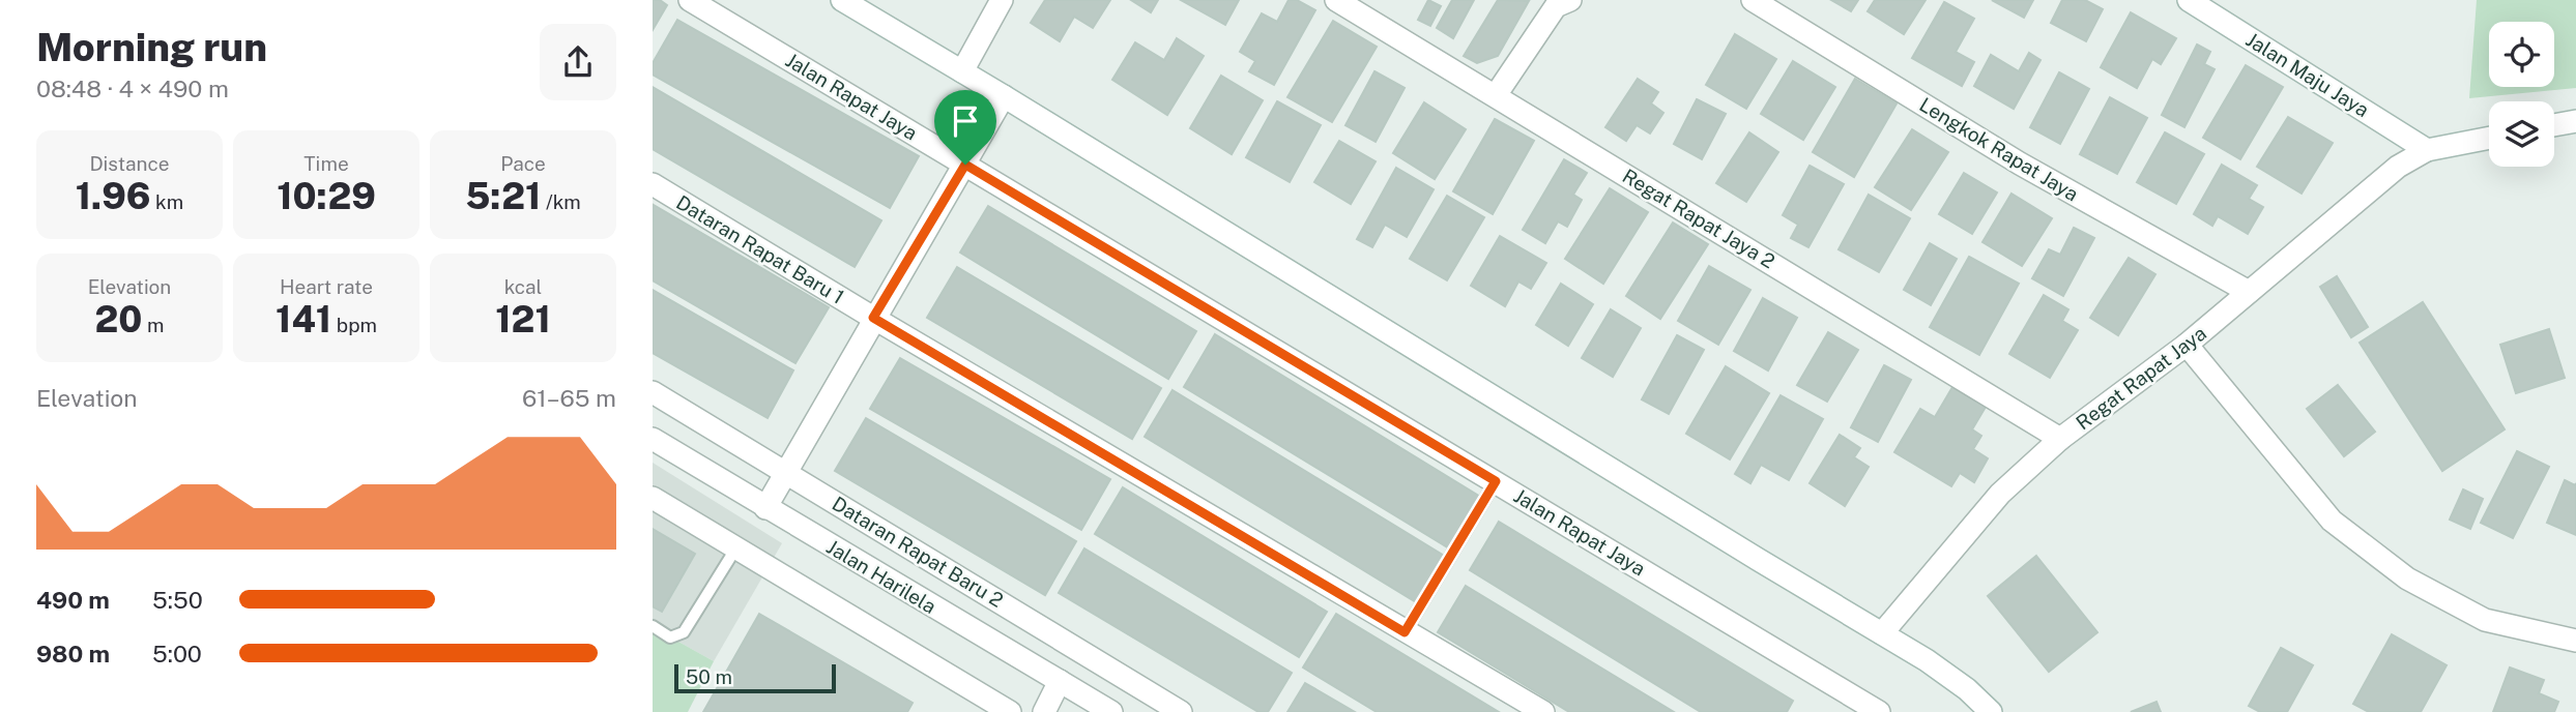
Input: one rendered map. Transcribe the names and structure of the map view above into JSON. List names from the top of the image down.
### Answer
{
  "streets": {
    "street": [
      "Jalan Maju Jaya",
      "Jalan Rapat Jaya",
      "Lengkok Rapat Jaya",
      "Regat Rapat Jaya 2",
      "Dataran Rapat Baru 1",
      "Regat Rapat Jaya",
      "Dataran Rapat Baru 2",
      "Jalan Harilela"
    ]
  },
  "crossings": [
    ["Jalan Maju Jaya", "Regat Rapat Jaya"],
    ["Lengkok Rapat Jaya", "Regat Rapat Jaya"],
    ["Regat Rapat Jaya 2", "Regat Rapat Jaya"]
  ],
  "scale_bar": "50 m",
  "page": {
    "heading": ["Morning run", "08:48 · 4 × 490 m"],
    "stats": [
      ["Distance", "1.96 km"],
      ["Time", "10:29"],
      ["Pace", "5:21 /km"],
      ["Elevation", "20 m"],
      ["Heart rate", "141 bpm"],
      ["kcal", "121"]
    ],
    "chart": ["Elevation", "61–65 m"],
    "list": [
      {
        "name": "490 m",
        "note": "5:50"
      },
      {
        "name": "980 m",
        "note": "5:00"
      }
    ],
    "scale": "50 m"
  }
}
